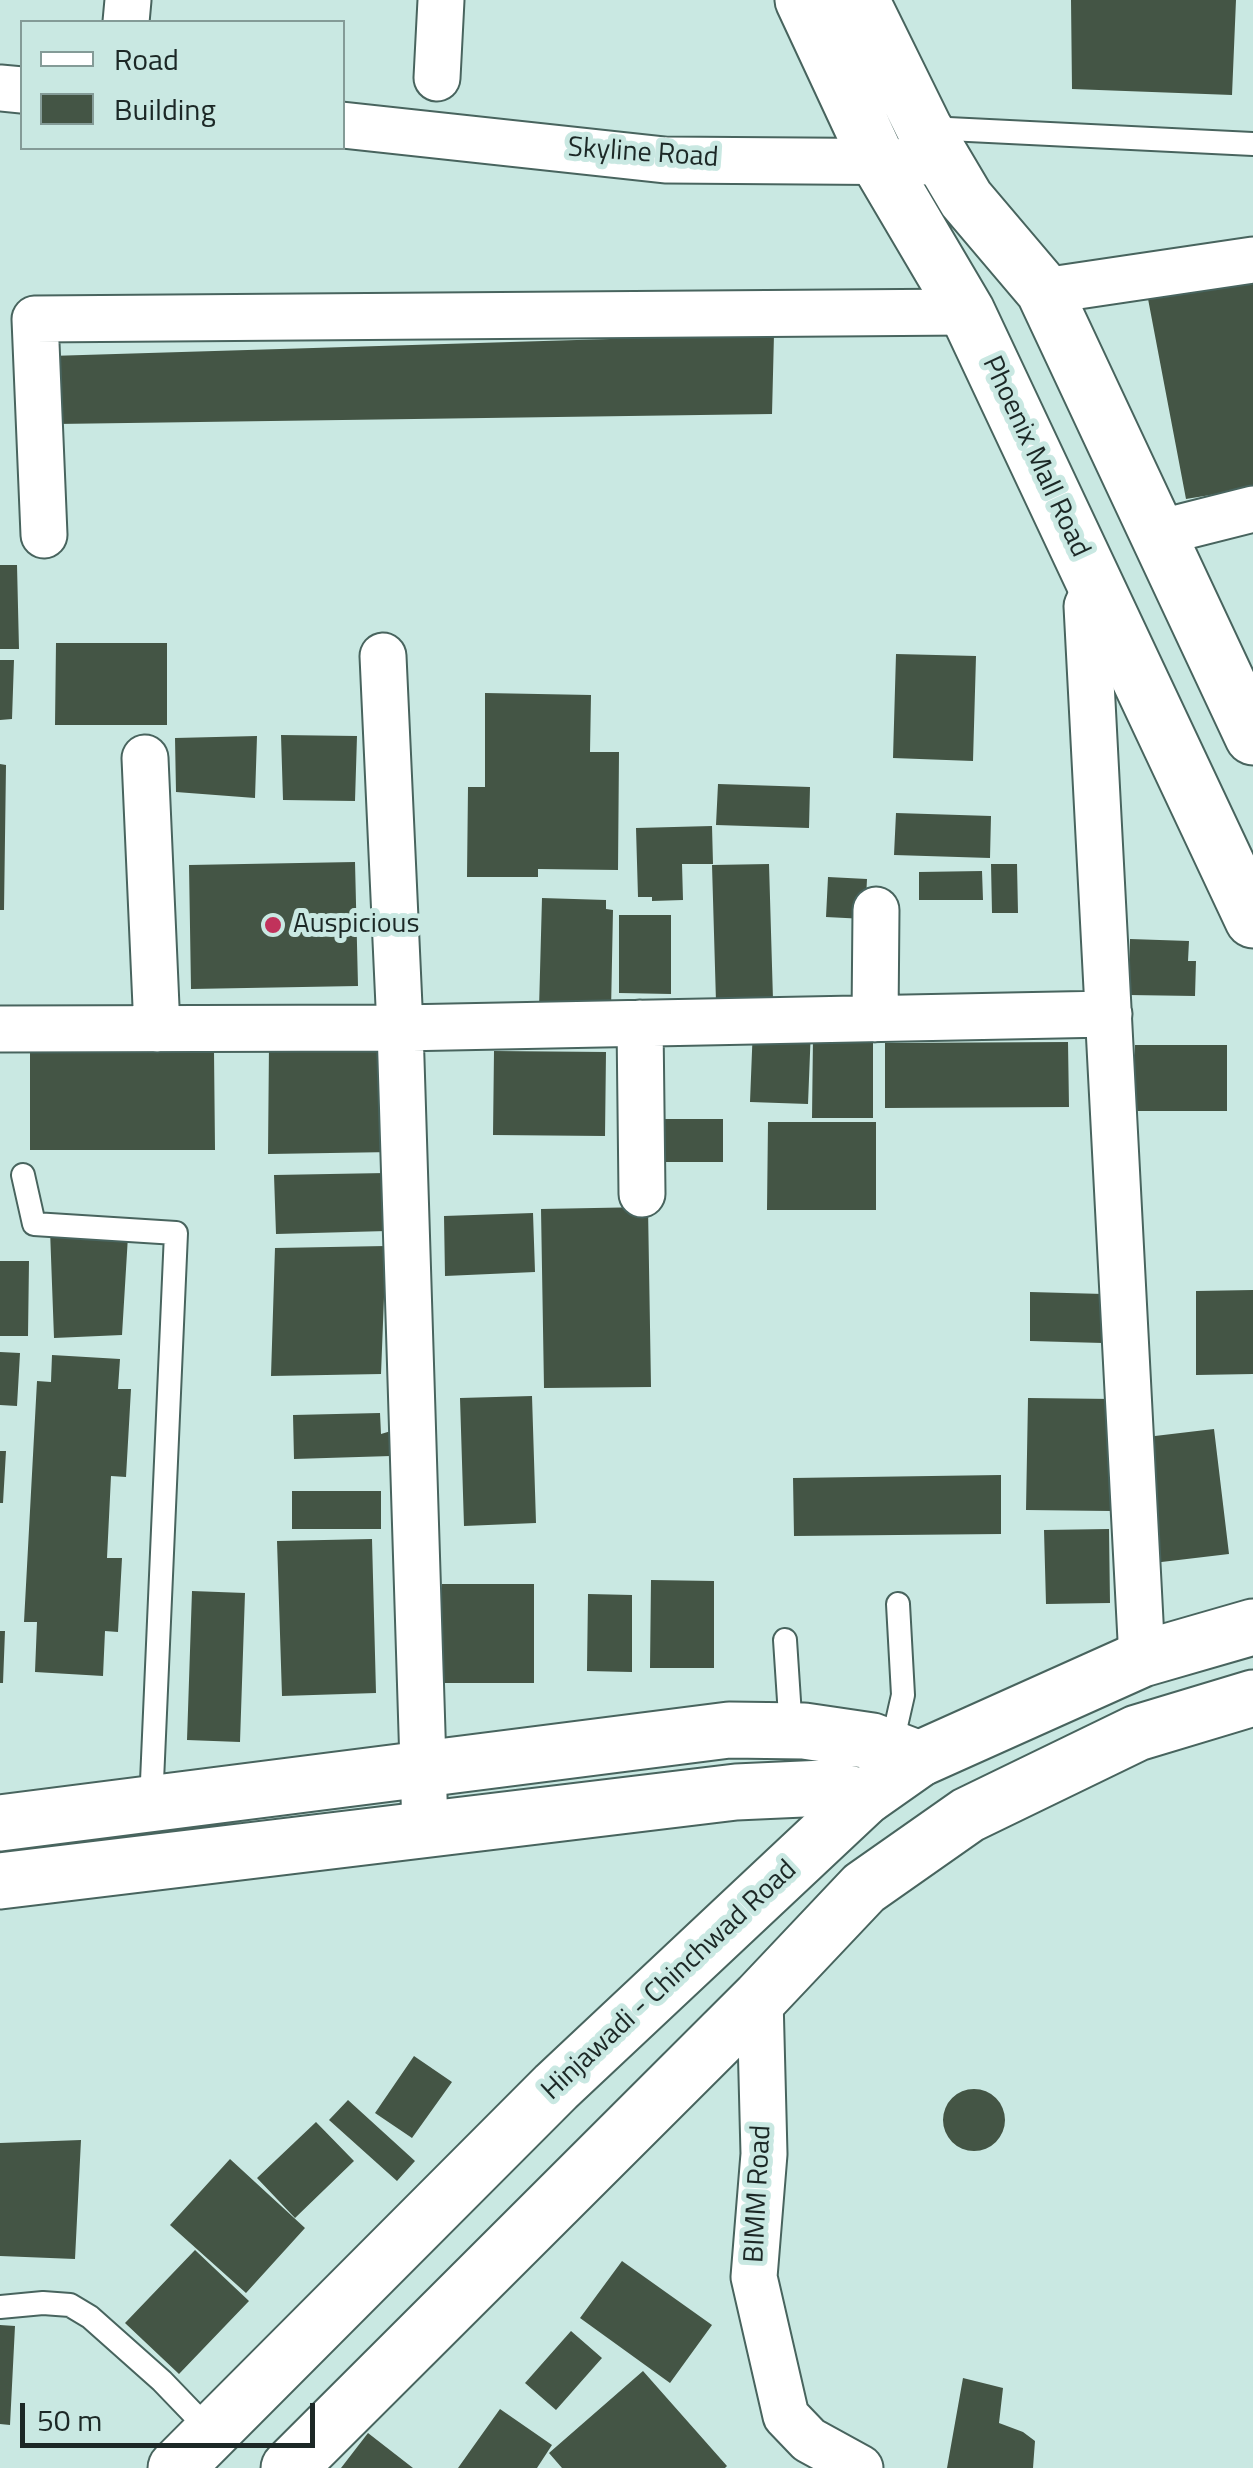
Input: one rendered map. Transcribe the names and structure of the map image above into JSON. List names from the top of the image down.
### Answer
{
  "streets": {
    "street": [
      "Skyline Road",
      "Phoenix Mall Road",
      "Hinjawadi - Chinchwad Road",
      "BIMM Road"
    ]
  },
  "crossings": [
    ["Skyline Road", "Phoenix Mall Road"]
  ],
  "places": ["Auspicious"],
  "legend": ["Road", "Building"],
  "scale_bar": "50 m"
}
